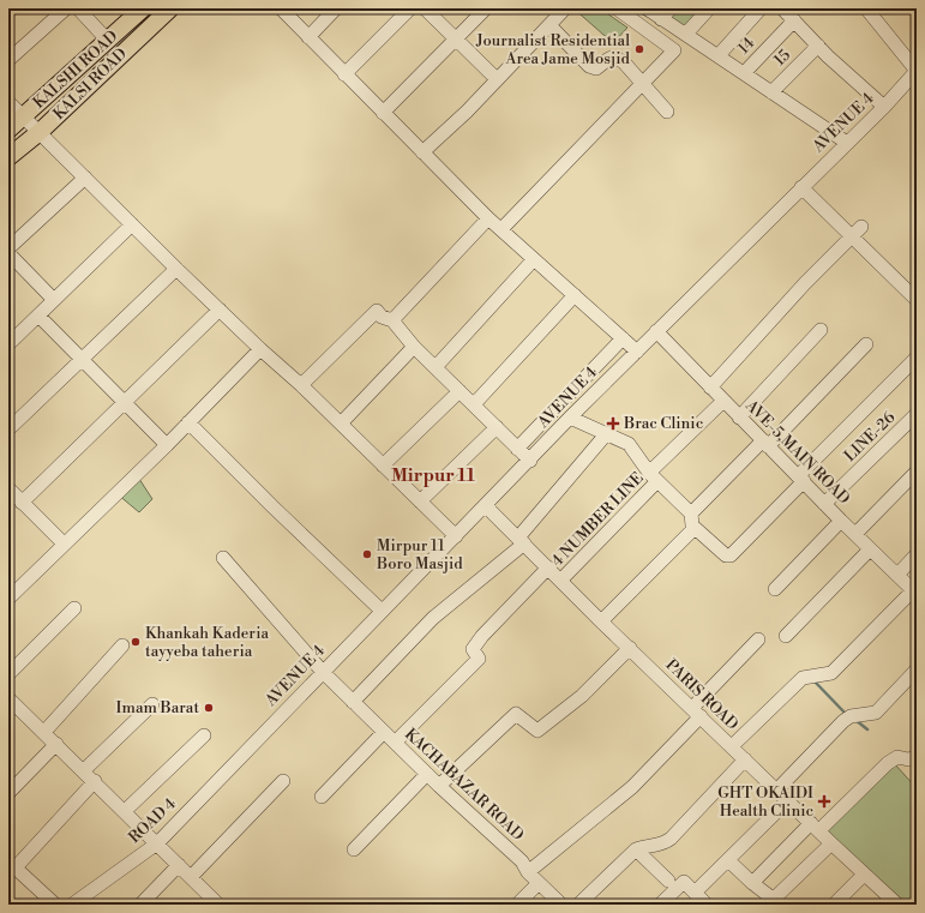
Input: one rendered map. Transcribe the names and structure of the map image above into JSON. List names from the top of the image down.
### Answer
{
  "streets": {
    "main road": ["KALSHI ROAD", "KALSI ROAD"],
    "street": [
      "14",
      "15",
      "AVENUE 4",
      "LINE-26",
      "AVE-5,MAIN ROAD",
      "4 NUMBER LINE",
      "PARIS ROAD",
      "KACHABAZAR ROAD",
      "ROAD 4"
    ]
  },
  "crossings": [
    ["AVENUE 4", "AVE-5,MAIN ROAD"],
    ["AVENUE 4", "PARIS ROAD"],
    ["AVENUE 4", "KACHABAZAR ROAD"],
    ["AVENUE 4", "ROAD 4"],
    ["LINE-26", "AVE-5,MAIN ROAD"],
    ["AVE-5,MAIN ROAD", "4 NUMBER LINE"],
    ["4 NUMBER LINE", "PARIS ROAD"]
  ],
  "districts": ["Mirpur 11"],
  "places": {
    "other": [
      "Journalist Residential Area Jame Mosjid",
      "Mirpur 11 Boro Masjid",
      "Khankah Kaderia tayyeba taheria",
      "Imam Barat"
    ],
    "health": ["Brac Clinic", "GHT OKAIDI Health Clinic"]
  }
}
